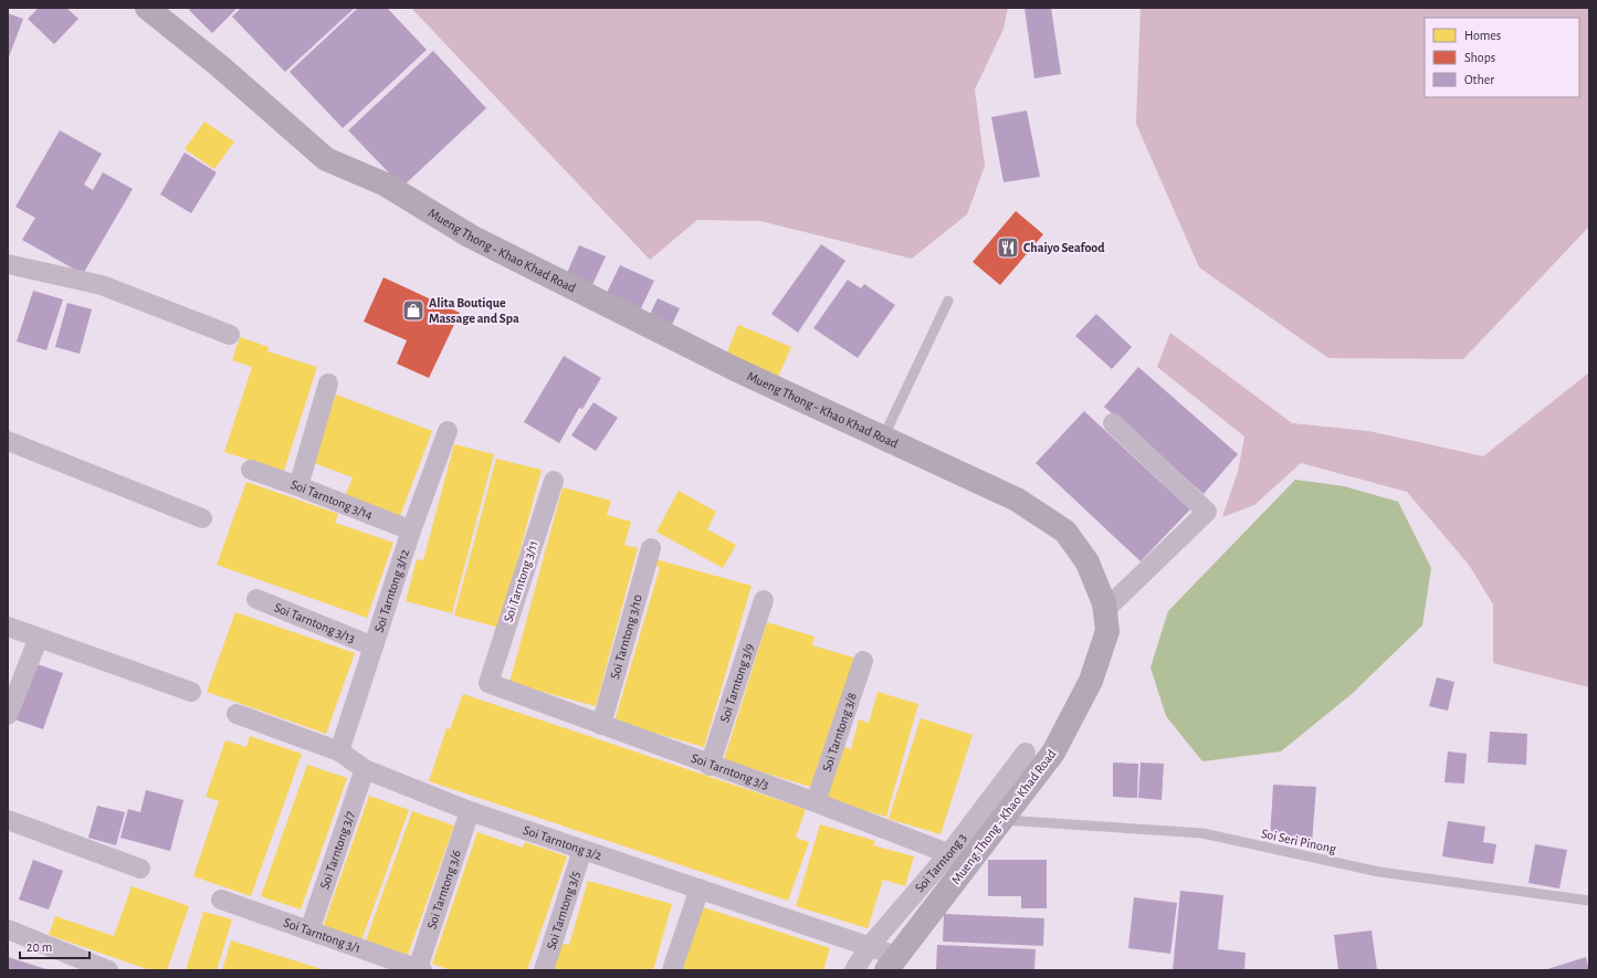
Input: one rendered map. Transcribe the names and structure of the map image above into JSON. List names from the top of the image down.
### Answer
{
  "streets": {
    "street": [
      "Mueng Thong - Khao Khad Road",
      "Soi Tarntong 3/14",
      "Soi Tarntong 3/11",
      "Soi Tarntong 3/12",
      "Soi Tarntong 3/13",
      "Soi Tarntong 3/10",
      "Soi Tarntong 3/9",
      "Soi Tarntong 3/8",
      "Soi Tarntong 3/3",
      "Soi Tarntong 3/2",
      "Soi Tarntong 3/7",
      "Soi Tarntong 3",
      "Soi Tarntong 3/6",
      "Soi Tarntong 3/5",
      "Soi Tarntong 3/1"
    ],
    "lane": ["Soi Seri Pinong"]
  },
  "crossings": [
    ["Mueng Thong - Khao Khad Road", "Soi Tarntong 3/3"],
    ["Mueng Thong - Khao Khad Road", "Soi Seri Pinong"],
    ["Mueng Thong - Khao Khad Road", "Soi Tarntong 3/2"],
    ["Mueng Thong - Khao Khad Road", "Soi Tarntong 3"],
    ["Soi Tarntong 3/14", "Soi Tarntong 3/12"],
    ["Soi Tarntong 3/11", "Soi Tarntong 3/3"],
    ["Soi Tarntong 3/12", "Soi Tarntong 3/13"],
    ["Soi Tarntong 3/12", "Soi Tarntong 3/2"],
    ["Soi Tarntong 3/10", "Soi Tarntong 3/3"],
    ["Soi Tarntong 3/9", "Soi Tarntong 3/3"],
    ["Soi Tarntong 3/8", "Soi Tarntong 3/3"],
    ["Soi Tarntong 3/3", "Soi Tarntong 3"],
    ["Soi Tarntong 3/2", "Soi Tarntong 3/7"],
    ["Soi Tarntong 3/2", "Soi Tarntong 3"],
    ["Soi Tarntong 3/2", "Soi Tarntong 3/6"],
    ["Soi Tarntong 3/2", "Soi Tarntong 3/5"],
    ["Soi Tarntong 3/7", "Soi Tarntong 3/1"],
    ["Soi Tarntong 3/6", "Soi Tarntong 3/1"]
  ],
  "places": {
    "restaurant": ["Chaiyo Seafood"],
    "shop": ["Alita Boutique Massage and Spa"]
  },
  "legend": ["Homes", "Shops", "Other"],
  "scale_bar": "20 m"
}
